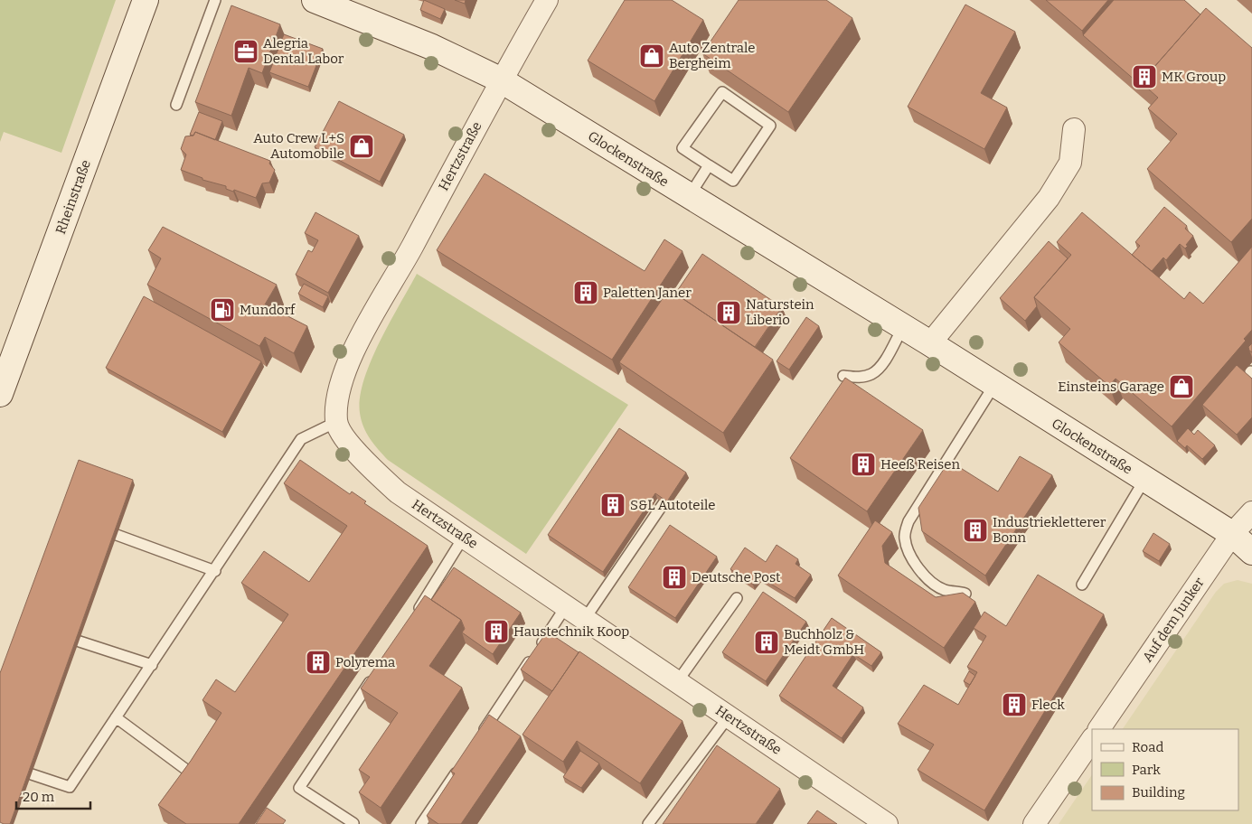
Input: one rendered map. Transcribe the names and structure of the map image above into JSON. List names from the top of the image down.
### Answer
{
  "streets": {
    "street": [
      "Hertzstraße",
      "Glockenstraße",
      "Rheinstraße",
      "Auf dem Junker"
    ]
  },
  "crossings": [
    ["Hertzstraße", "Glockenstraße"],
    ["Glockenstraße", "Auf dem Junker"]
  ],
  "places": {
    "office": ["Alegria Dental Labor"],
    "shop": ["Auto Zentrale Bergheim", "Auto Crew L+S Automobile", "Einsteins Garage"],
    "building": [
      "MK Group",
      "Paletten Janer",
      "Naturstein Liberio",
      "Heeß Reisen",
      "S&L Autoteile",
      "Industriekletterer Bonn",
      "Deutsche Post",
      "Haustechnik Koop",
      "Buchholz & Meidt GmbH",
      "Polyrema",
      "Fleck"
    ],
    "fuel station": ["Mundorf"]
  },
  "legend": ["Road", "Park", "Building"],
  "scale_bar": "20 m"
}
